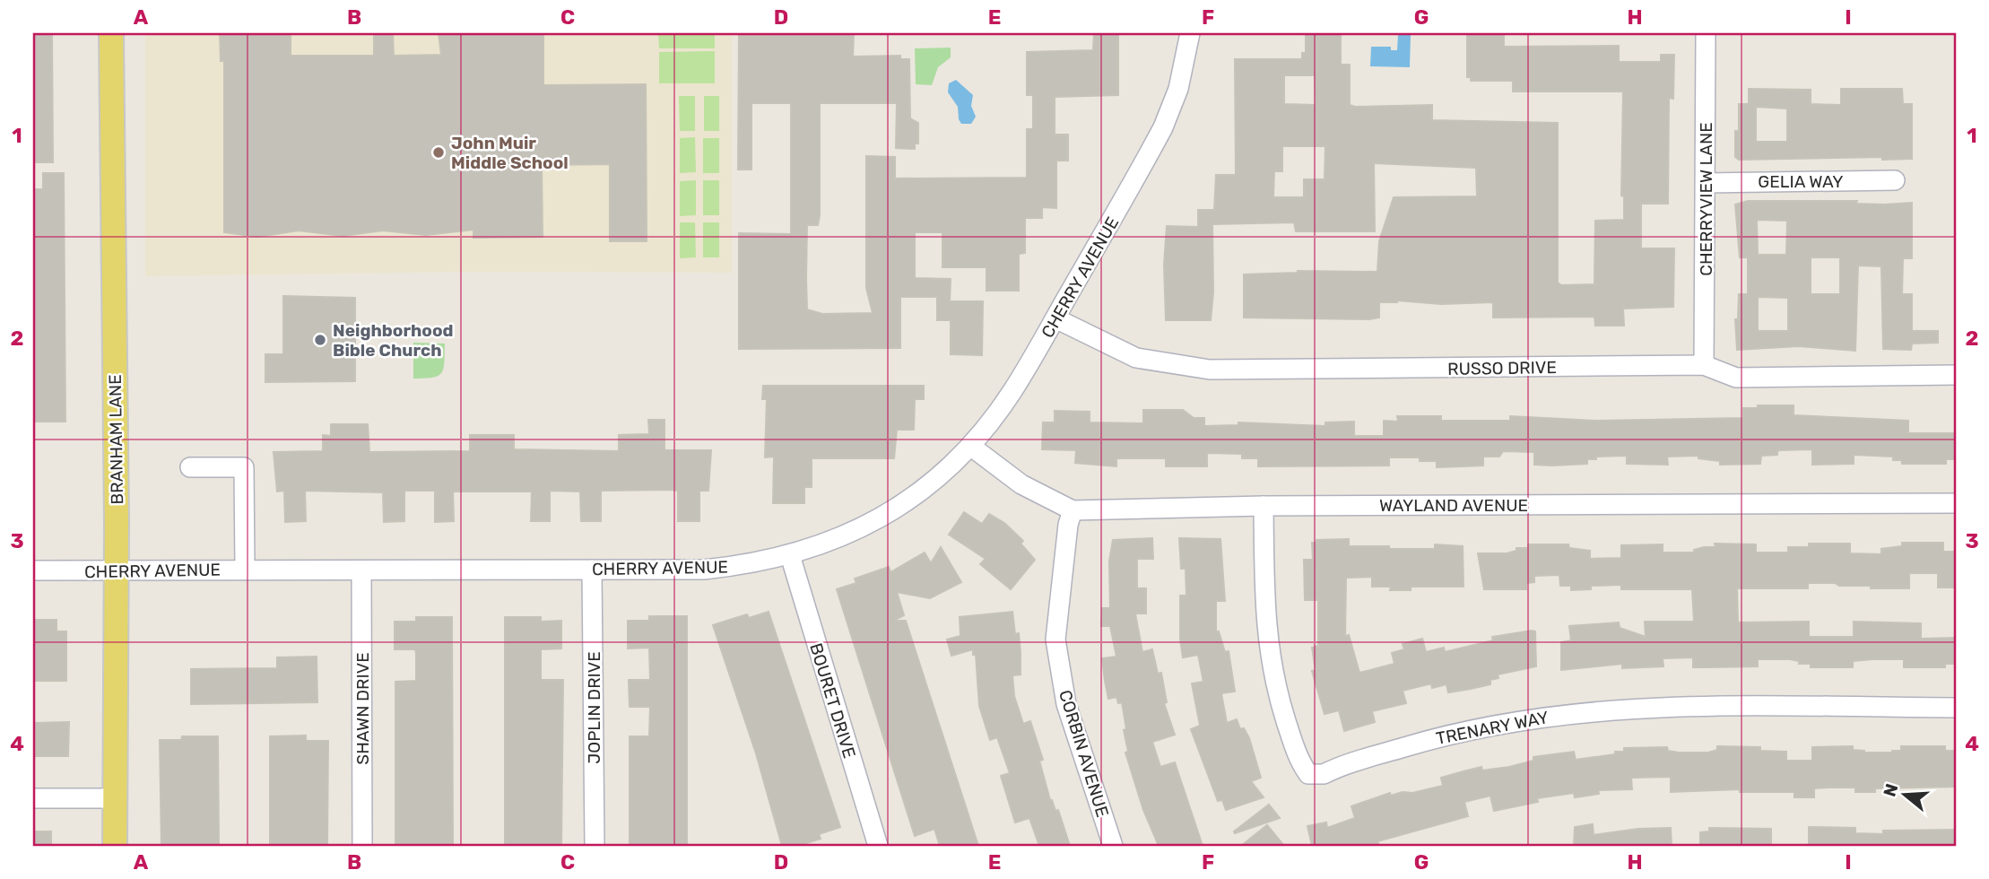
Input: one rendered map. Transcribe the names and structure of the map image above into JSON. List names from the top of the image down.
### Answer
{
  "streets": {
    "main road": ["BRANHAM LANE"],
    "street": [
      "GELIA WAY",
      "CHERRYVIEW LANE",
      "CHERRY AVENUE",
      "RUSSO DRIVE",
      "WAYLAND AVENUE",
      "BOURET DRIVE",
      "JOPLIN DRIVE",
      "SHAWN DRIVE",
      "TRENARY WAY",
      "CORBIN AVENUE"
    ]
  },
  "crossings": [
    ["GELIA WAY", "CHERRYVIEW LANE"],
    ["CHERRYVIEW LANE", "RUSSO DRIVE"],
    ["CHERRY AVENUE", "RUSSO DRIVE"],
    ["CHERRY AVENUE", "BRANHAM LANE"],
    ["CHERRY AVENUE", "WAYLAND AVENUE"],
    ["CHERRY AVENUE", "BOURET DRIVE"],
    ["CHERRY AVENUE", "JOPLIN DRIVE"],
    ["CHERRY AVENUE", "SHAWN DRIVE"],
    ["WAYLAND AVENUE", "TRENARY WAY"],
    ["WAYLAND AVENUE", "CORBIN AVENUE"]
  ],
  "places": ["John Muir Middle School", "Neighborhood Bible Church"],
  "north": "left",
  "grid": {
    "columns": [
      "A",
      "B",
      "C",
      "D",
      "E",
      "F",
      "G",
      "H",
      "I"
    ],
    "rows": [
      "1",
      "2",
      "3",
      "4"
    ]
  }
}
